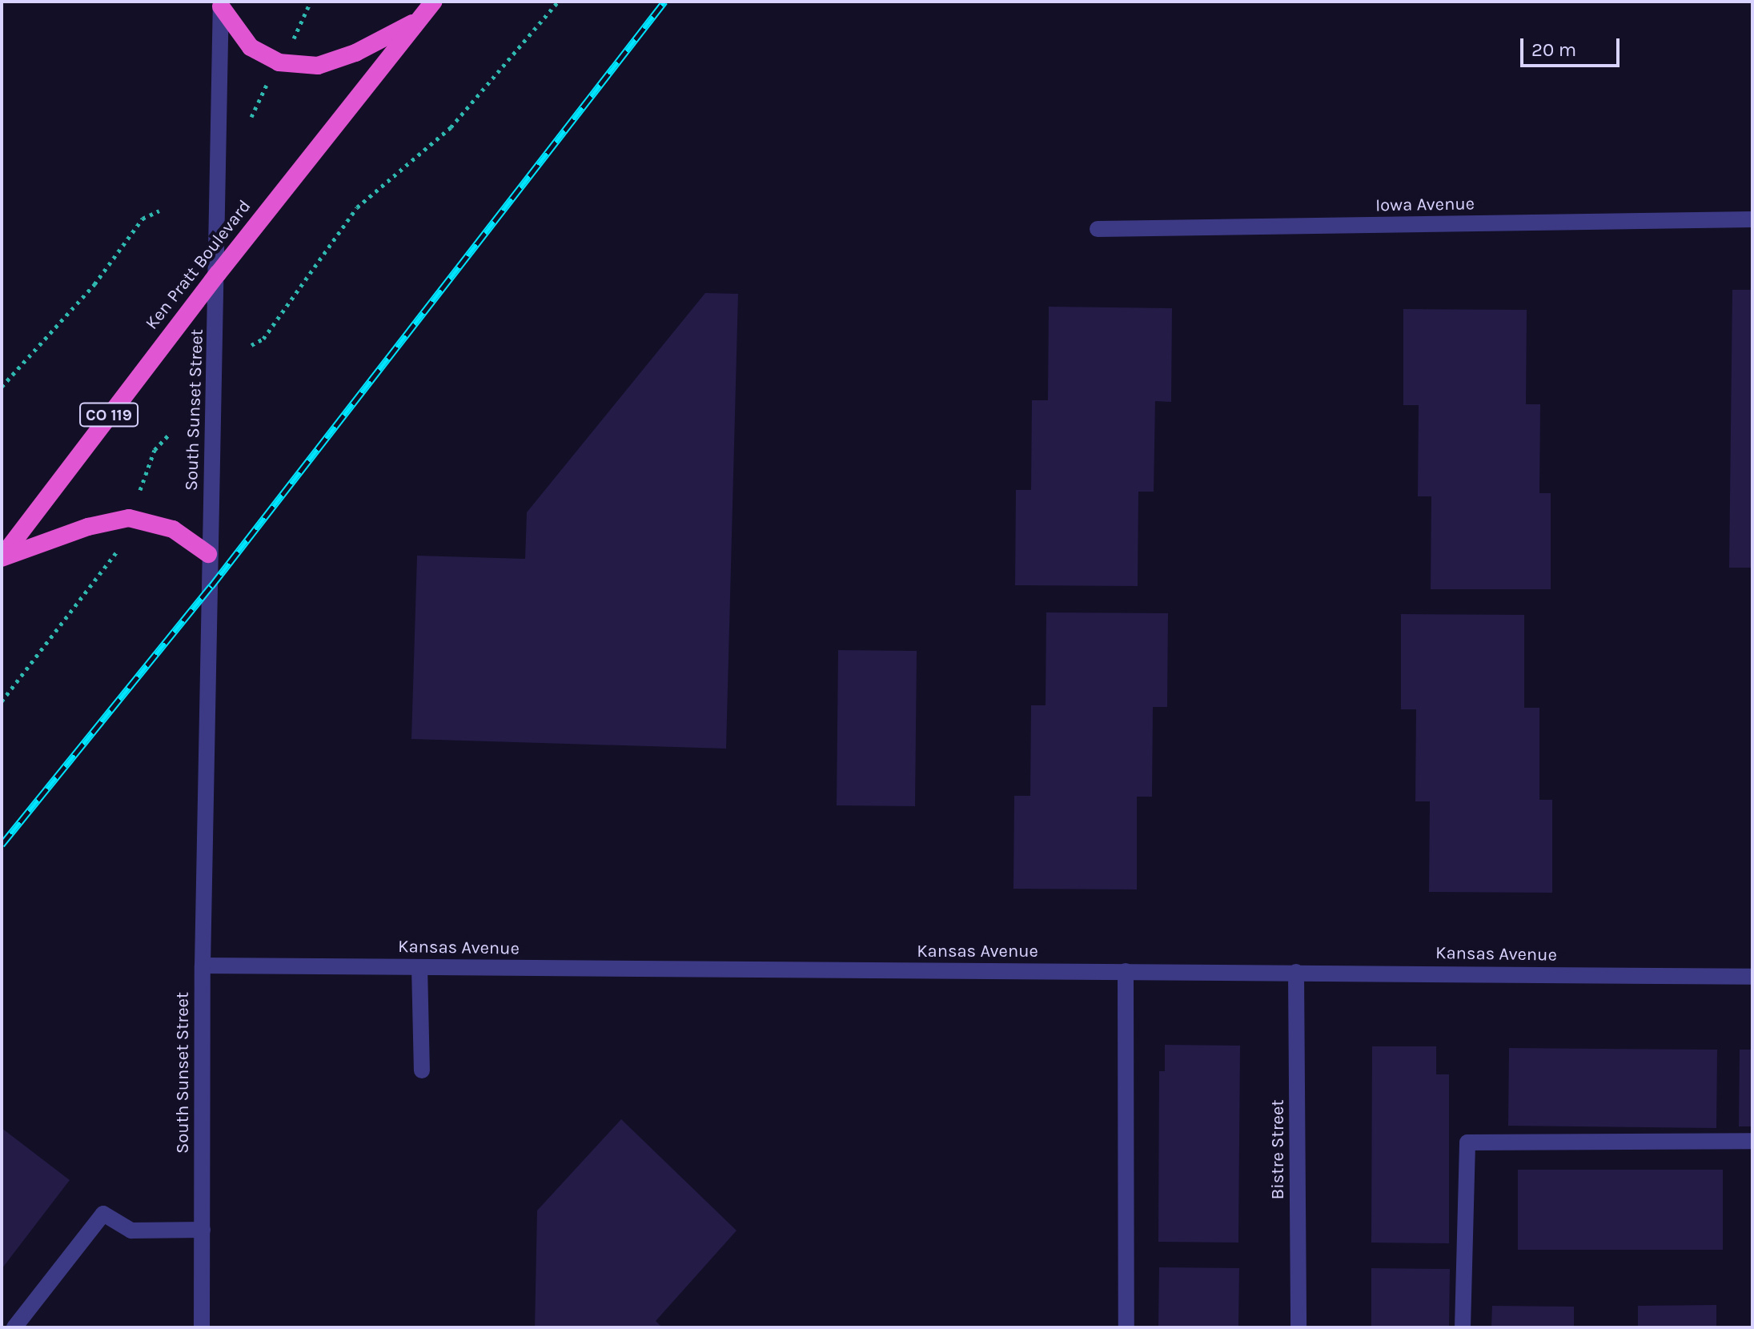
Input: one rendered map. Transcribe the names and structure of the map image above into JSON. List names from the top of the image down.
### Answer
{
  "streets": {
    "highway": ["Ken Pratt Boulevard", "CO 119"],
    "street": [
      "Iowa Avenue",
      "South Sunset Street",
      "Kansas Avenue",
      "Bistre Street"
    ]
  },
  "crossings": [
    ["Ken Pratt Boulevard", "South Sunset Street"],
    ["South Sunset Street", "Kansas Avenue"],
    ["Kansas Avenue", "Bistre Street"]
  ],
  "scale_bar": "20 m"
}
